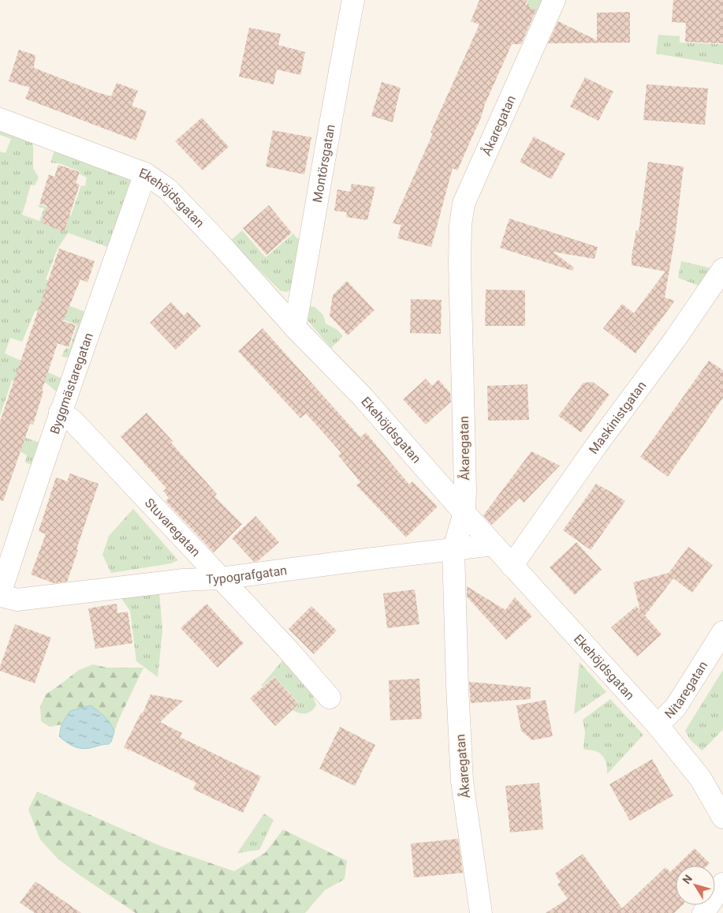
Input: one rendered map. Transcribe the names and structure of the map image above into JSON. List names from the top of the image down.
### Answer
{
  "streets": {
    "street": [
      "Åkaregatan",
      "Montörsgatan",
      "Ekehöjdsgatan",
      "Byggmästaregatan",
      "Maskinistgatan",
      "Stuvaregatan",
      "Typografgatan",
      "Nitaregatan"
    ]
  },
  "crossings": [
    ["Åkaregatan", "Ekehöjdsgatan"],
    ["Åkaregatan", "Typografgatan"],
    ["Montörsgatan", "Ekehöjdsgatan"],
    ["Ekehöjdsgatan", "Byggmästaregatan"],
    ["Ekehöjdsgatan", "Maskinistgatan"],
    ["Ekehöjdsgatan", "Typografgatan"],
    ["Ekehöjdsgatan", "Nitaregatan"],
    ["Byggmästaregatan", "Stuvaregatan"],
    ["Byggmästaregatan", "Typografgatan"],
    ["Stuvaregatan", "Typografgatan"]
  ],
  "north": "top left"
}
